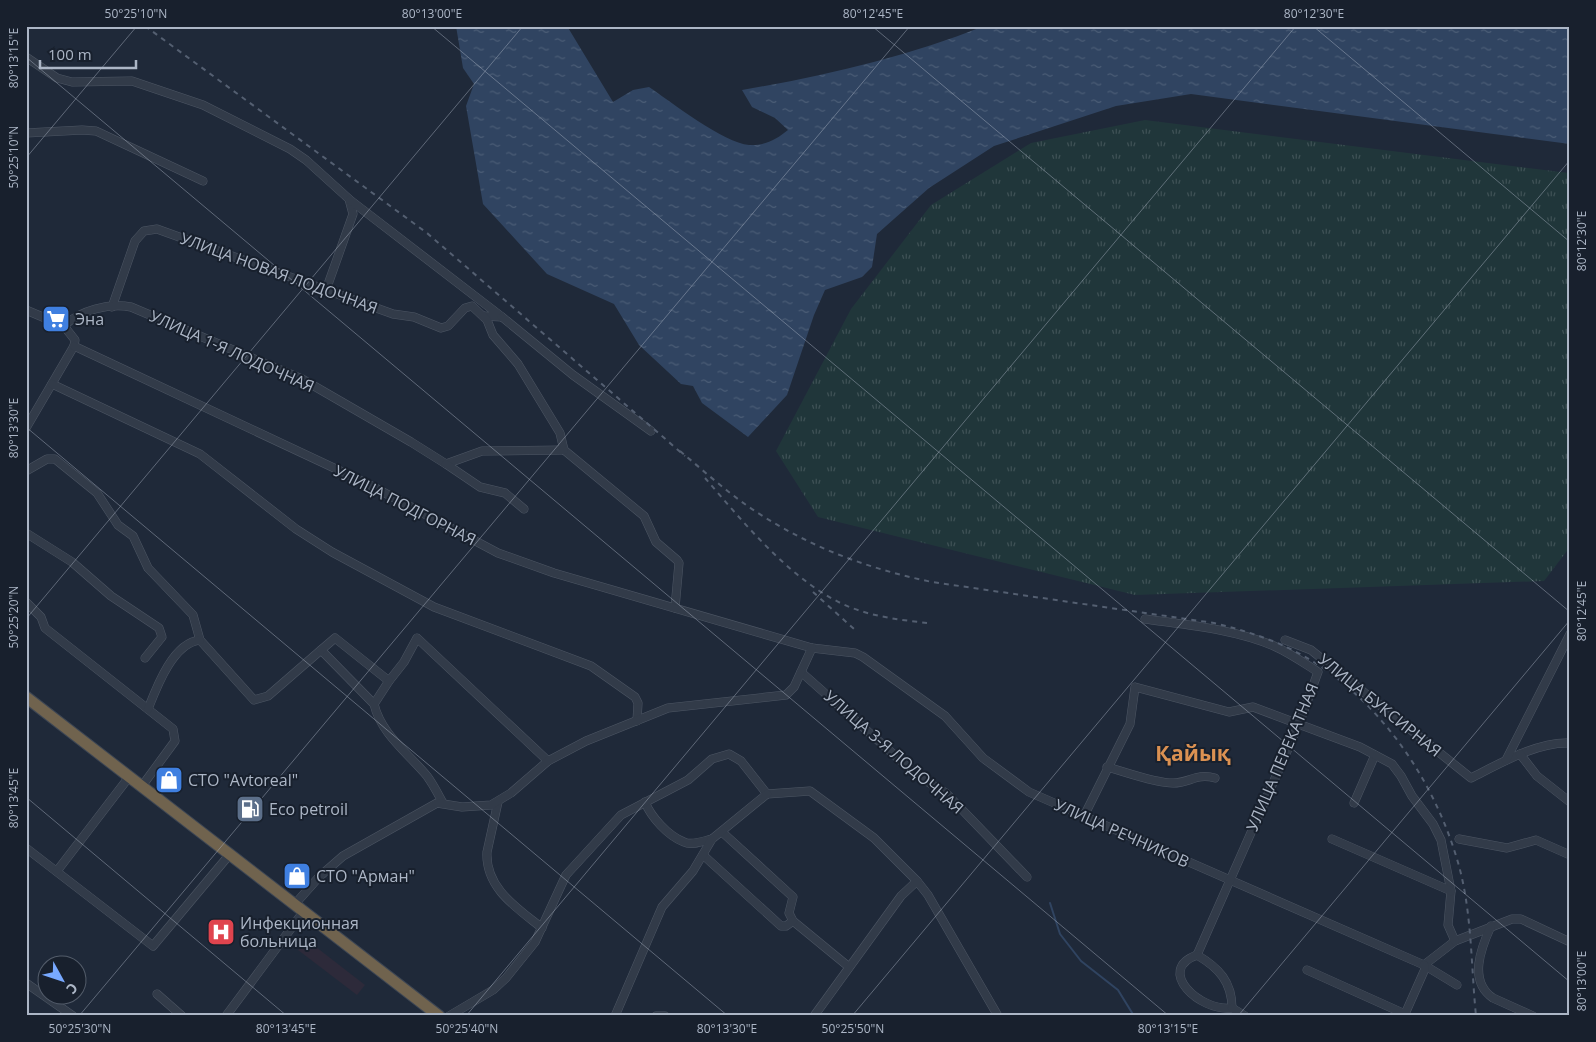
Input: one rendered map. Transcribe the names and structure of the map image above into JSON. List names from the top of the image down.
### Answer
{
  "streets": {
    "street": [
      "УЛИЦА НОВАЯ ЛОДОЧНАЯ",
      "УЛИЦА 1-Я ЛОДОЧНАЯ",
      "УЛИЦА ПОДГОРНАЯ",
      "УЛИЦА БУКСИРНАЯ",
      "УЛИЦА 3-Я ЛОДОЧНАЯ",
      "УЛИЦА ПЕРЕКАТНАЯ",
      "УЛИЦА РЕЧНИКОВ"
    ]
  },
  "crossings": [
    ["УЛИЦА НОВАЯ ЛОДОЧНАЯ", "УЛИЦА 1-Я ЛОДОЧНАЯ"],
    ["УЛИЦА ПОДГОРНАЯ", "УЛИЦА РЕЧНИКОВ"],
    ["УЛИЦА ПЕРЕКАТНАЯ", "УЛИЦА РЕЧНИКОВ"]
  ],
  "districts": ["Қайық"],
  "places": {
    "supermarket": ["Эна"],
    "shop": ["СТО \"Avtoreal\"", "СТО \"Арман\""],
    "fuel station": ["Eco petroil"],
    "hospital": ["Инфекционная больница"]
  },
  "scale_bar": "100 m",
  "north": "bottom right",
  "coordinates": [
    "50°25'10\"N",
    "80°13'00\"E",
    "80°12'45\"E",
    "80°12'30\"E",
    "80°13'15\"E",
    "80°13'30\"E",
    "50°25'20\"N",
    "80°13'45\"E",
    "50°25'30\"N",
    "50°25'40\"N",
    "50°25'50\"N"
  ]
}
